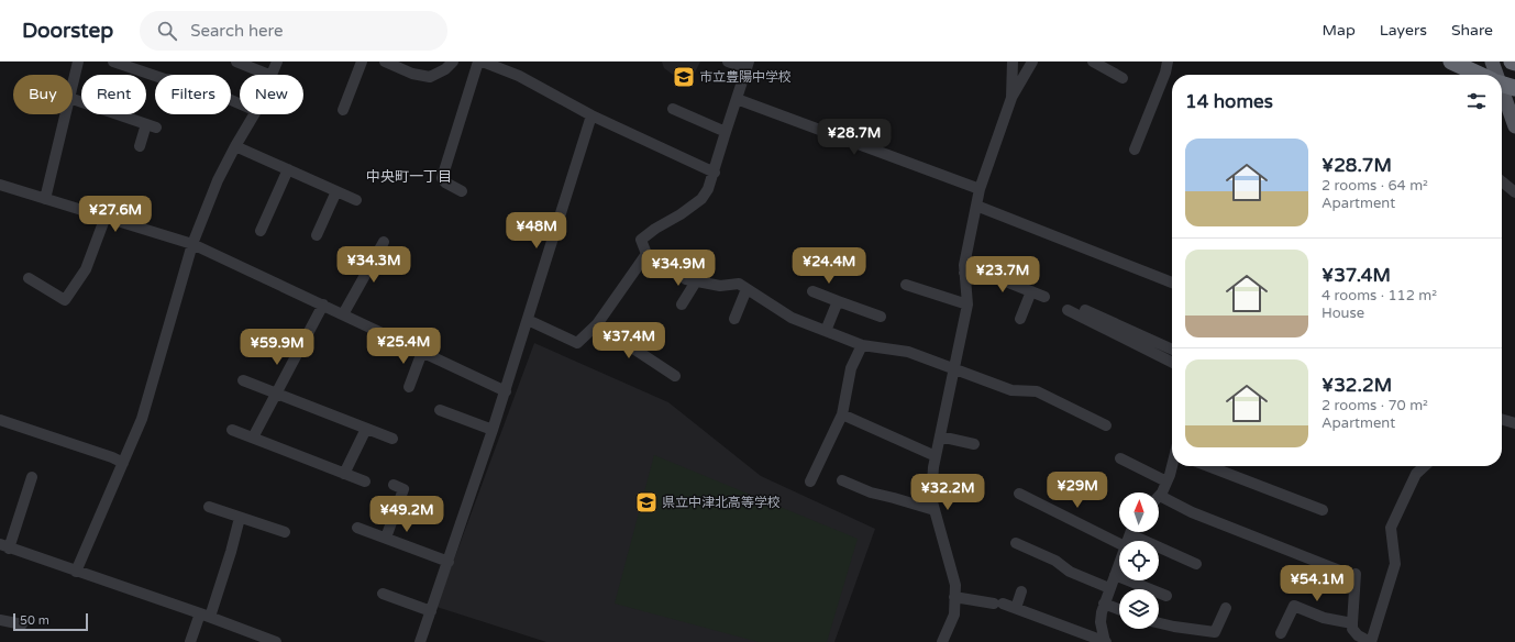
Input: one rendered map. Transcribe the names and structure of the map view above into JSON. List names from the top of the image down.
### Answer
{
  "districts": ["中央町一丁目"],
  "places": {
    "school or university": ["市立豊陽中学校", "県立中津北高等学校"]
  },
  "scale_bar": "50 m",
  "north": "top",
  "page": {
    "header": "Doorstep",
    "search": "Search here",
    "nav": ["Map", "Layers", "Share"],
    "chip": [
      "Buy",
      "Rent",
      "Filters",
      "New"
    ],
    "heading": "14 homes",
    "price": [
      "¥28.7M",
      "¥27.6M",
      "¥48M",
      "¥34.3M",
      "¥24.4M",
      "¥34.9M",
      "¥23.7M",
      "¥37.4M",
      "¥25.4M",
      "¥59.9M",
      "¥29M",
      "¥32.2M",
      "¥49.2M",
      "¥54.1M"
    ],
    "list": [
      {
        "name": "¥28.7M",
        "note": "2 rooms · 64 m² · Apartment"
      },
      {
        "name": "¥37.4M",
        "note": "4 rooms · 112 m² · House"
      },
      {
        "name": "¥32.2M",
        "note": "2 rooms · 70 m² · Apartment"
      }
    ],
    "scale": "50 m"
  }
}
